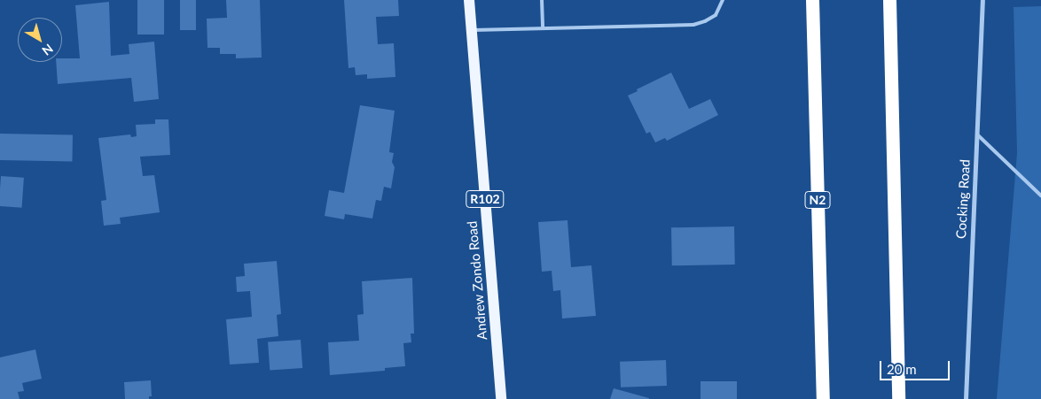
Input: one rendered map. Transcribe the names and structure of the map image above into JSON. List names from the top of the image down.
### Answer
{
  "streets": {
    "highway": ["N2"],
    "main road": ["R102", "Andrew Zondo Road"],
    "street": ["Cocking Road"]
  },
  "scale_bar": "20 m",
  "north": "bottom right"
}
